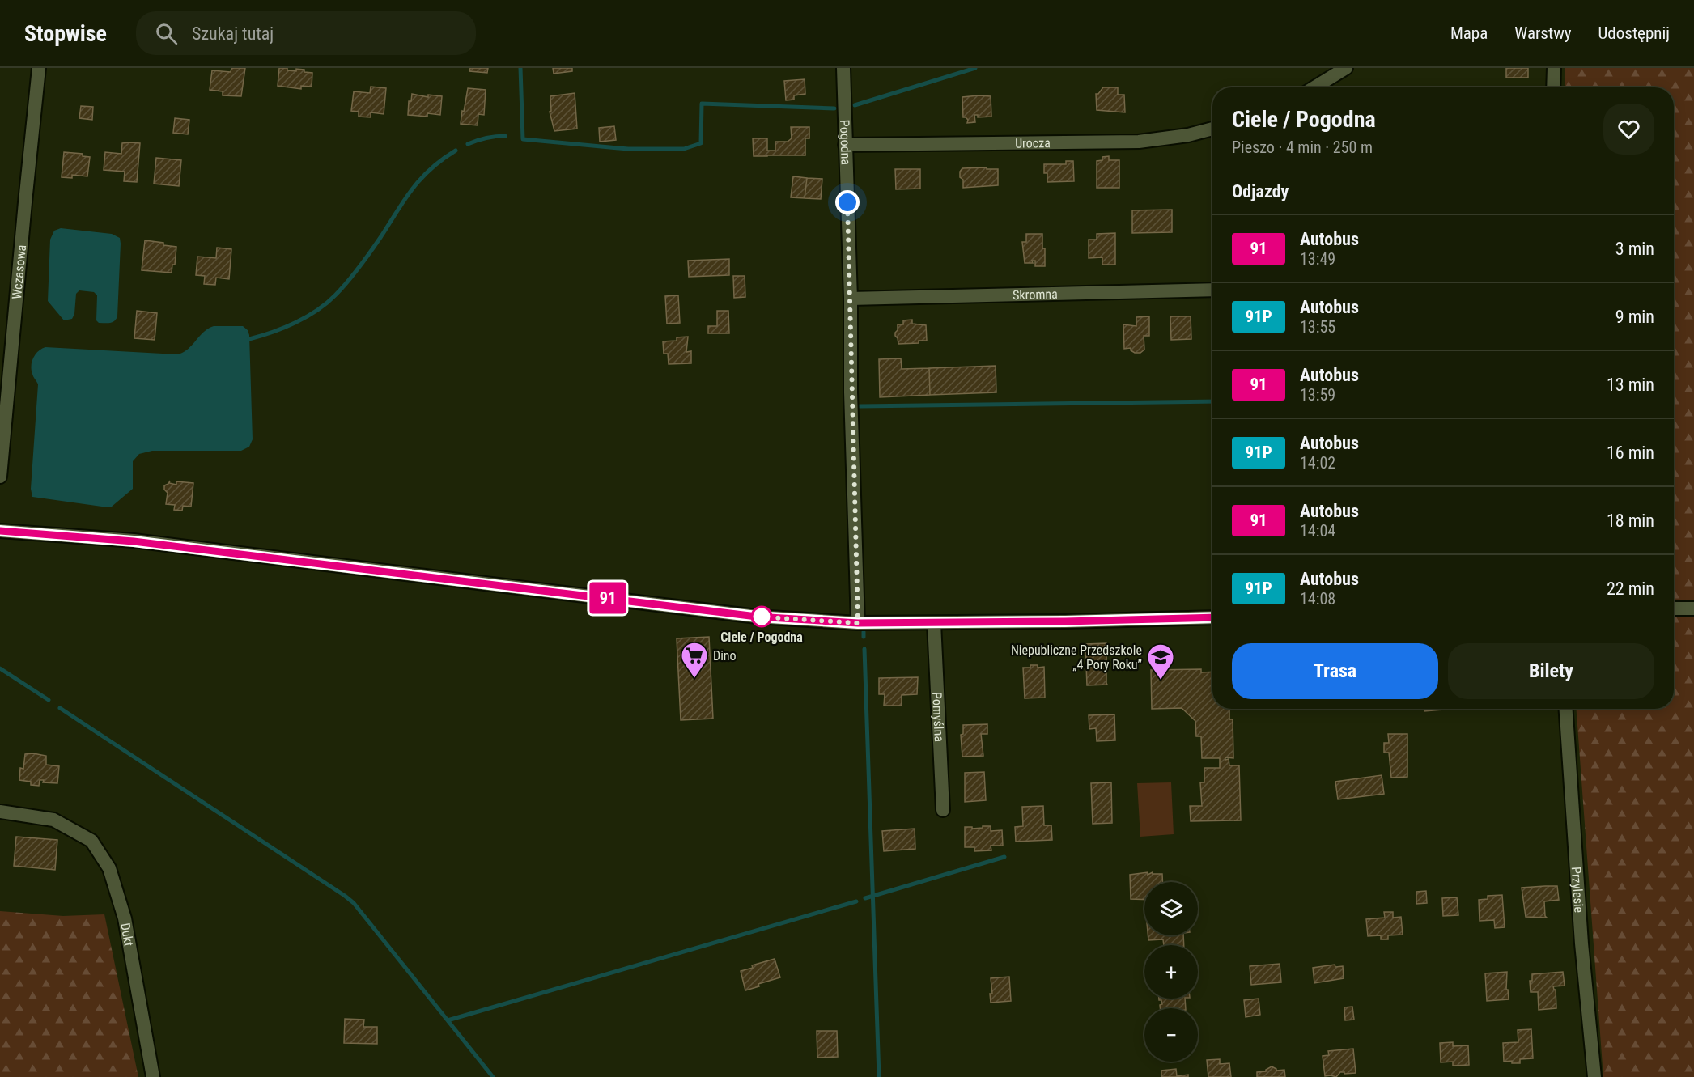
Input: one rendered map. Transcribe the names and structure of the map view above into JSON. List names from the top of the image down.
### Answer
{
  "streets": {
    "street": [
      "Pogodna",
      "Urocza",
      "Wczasowa",
      "Skromna",
      "Pomyślna",
      "Przylesie",
      "Dukt"
    ]
  },
  "crossings": [
    ["Pogodna", "Urocza"],
    ["Pogodna", "Skromna"]
  ],
  "places": {
    "other": ["Ciele / Pogodna"],
    "supermarket": ["Dino"],
    "school or university": ["Niepubliczne Przedszkole „4 Pory Roku”"]
  },
  "lines": ["bus line 91"],
  "page": {
    "header": "Stopwise",
    "search": "Szukaj tutaj",
    "nav": ["Mapa", "Warstwy", "Udostępnij"],
    "on_map": "91",
    "heading": [
      ["Ciele / Pogodna", "Pieszo · 4 min · 250 m"],
      "Odjazdy"
    ],
    "list": [
      {
        "mark": "91",
        "name": "Autobus",
        "note": "13:49",
        "value": "3 min"
      },
      {
        "mark": "91P",
        "name": "Autobus",
        "note": "13:55",
        "value": "9 min"
      },
      {
        "mark": "91",
        "name": "Autobus",
        "note": "13:59",
        "value": "13 min"
      },
      {
        "mark": "91P",
        "name": "Autobus",
        "note": "14:02",
        "value": "16 min"
      },
      {
        "mark": "91",
        "name": "Autobus",
        "note": "14:04",
        "value": "18 min"
      },
      {
        "mark": "91P",
        "name": "Autobus",
        "note": "14:08",
        "value": "22 min"
      }
    ],
    "buttons": ["Trasa", "Bilety"],
    "map_buttons": ["+", "−"]
  }
}
